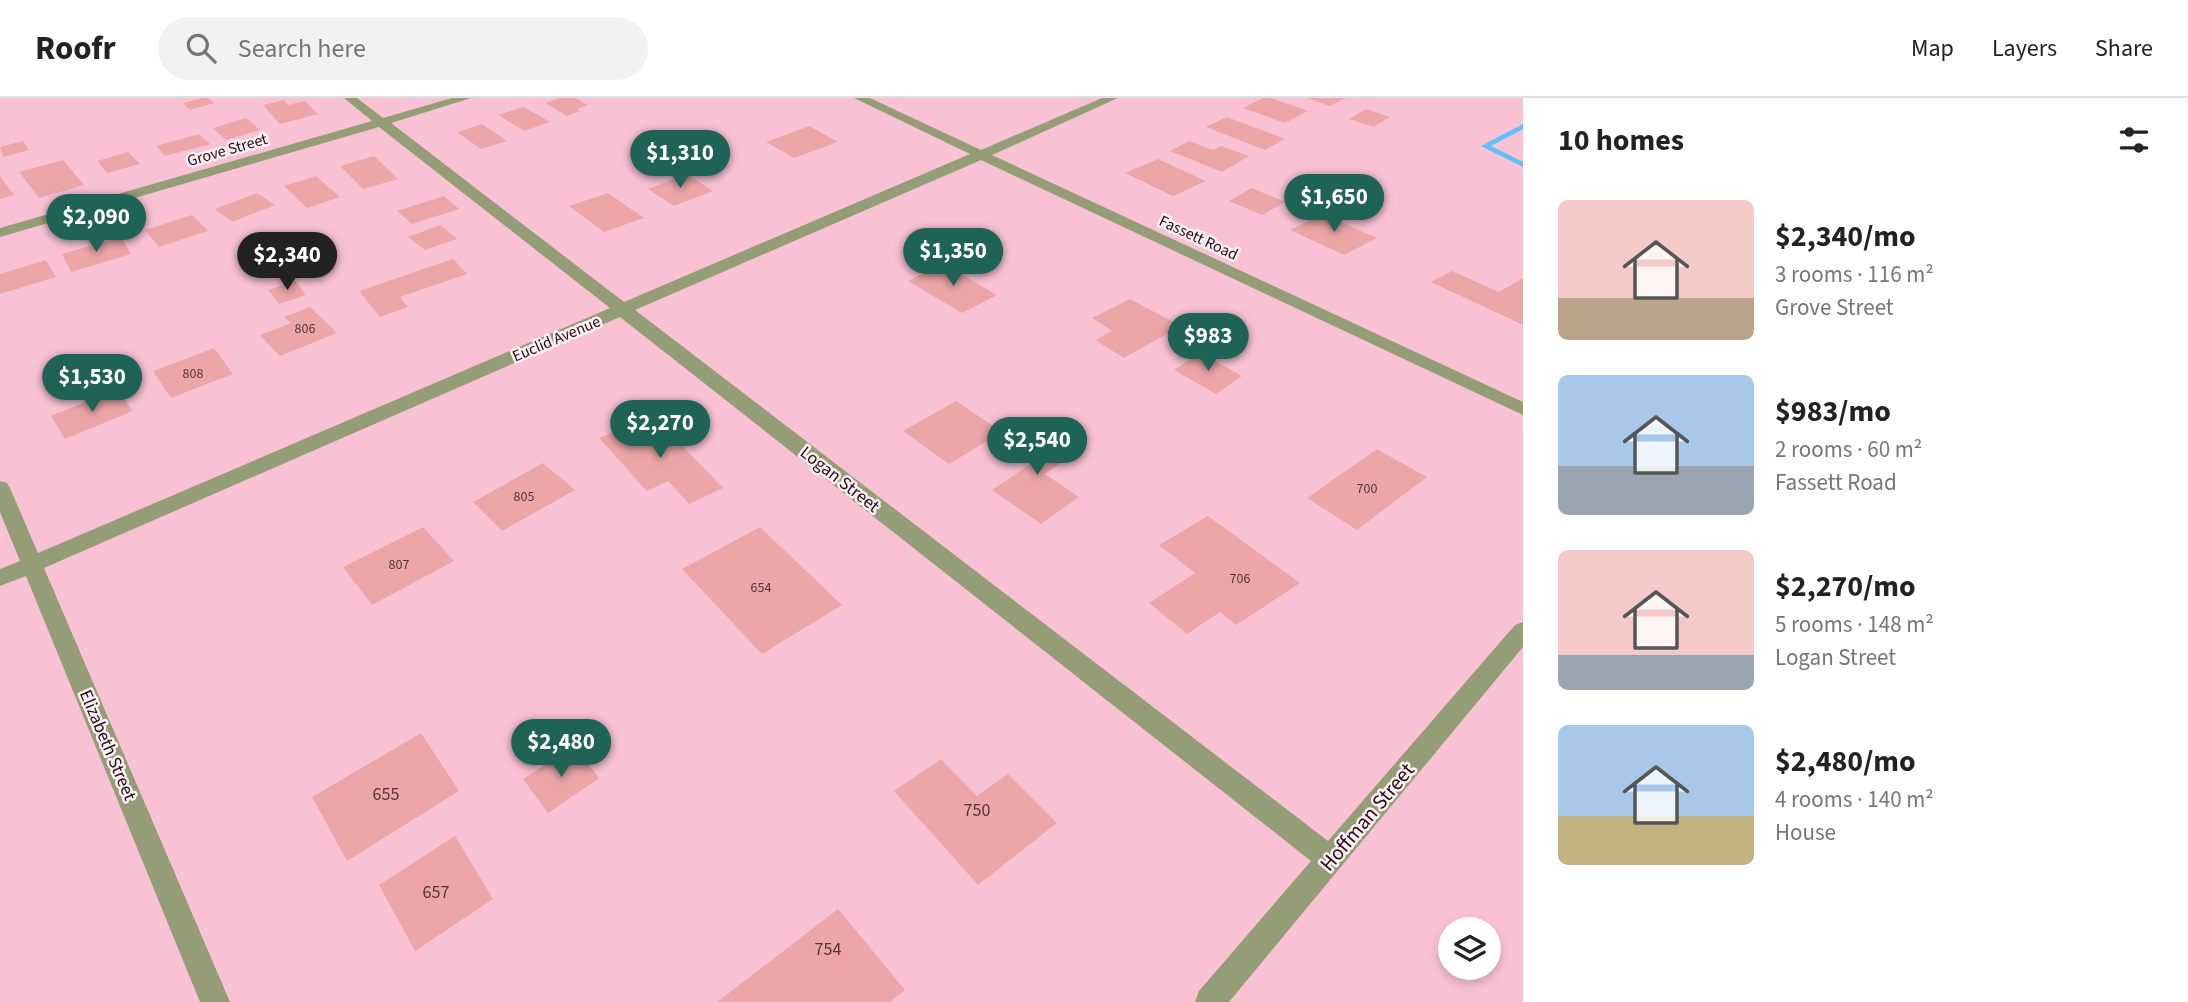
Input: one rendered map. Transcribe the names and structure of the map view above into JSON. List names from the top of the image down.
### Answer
{
  "streets": {
    "street": [
      "Grove Street",
      "Fassett Road",
      "Euclid Avenue",
      "Logan Street",
      "Elizabeth Street",
      "Hoffman Street"
    ]
  },
  "crossings": [
    ["Grove Street", "Logan Street"],
    ["Fassett Road", "Euclid Avenue"],
    ["Euclid Avenue", "Logan Street"],
    ["Euclid Avenue", "Elizabeth Street"],
    ["Logan Street", "Hoffman Street"]
  ],
  "house_numbers": [
    "806",
    "808",
    "700",
    "805",
    "807",
    "706",
    "654",
    "655",
    "750",
    "657",
    "754"
  ],
  "page": {
    "header": "Roofr",
    "search": "Search here",
    "nav": ["Map", "Layers", "Share"],
    "heading": "10 homes",
    "price": [
      "$1,310",
      "$1,650",
      "$2,090",
      "$1,350",
      "$2,340",
      "$983",
      "$1,530",
      "$2,270",
      "$2,540",
      "$2,480"
    ],
    "list": [
      {
        "name": "$2,340/mo",
        "note": "3 rooms · 116 m² · Grove Street"
      },
      {
        "name": "$983/mo",
        "note": "2 rooms · 60 m² · Fassett Road"
      },
      {
        "name": "$2,270/mo",
        "note": "5 rooms · 148 m² · Logan Street"
      },
      {
        "name": "$2,480/mo",
        "note": "4 rooms · 140 m² · House"
      }
    ]
  }
}
